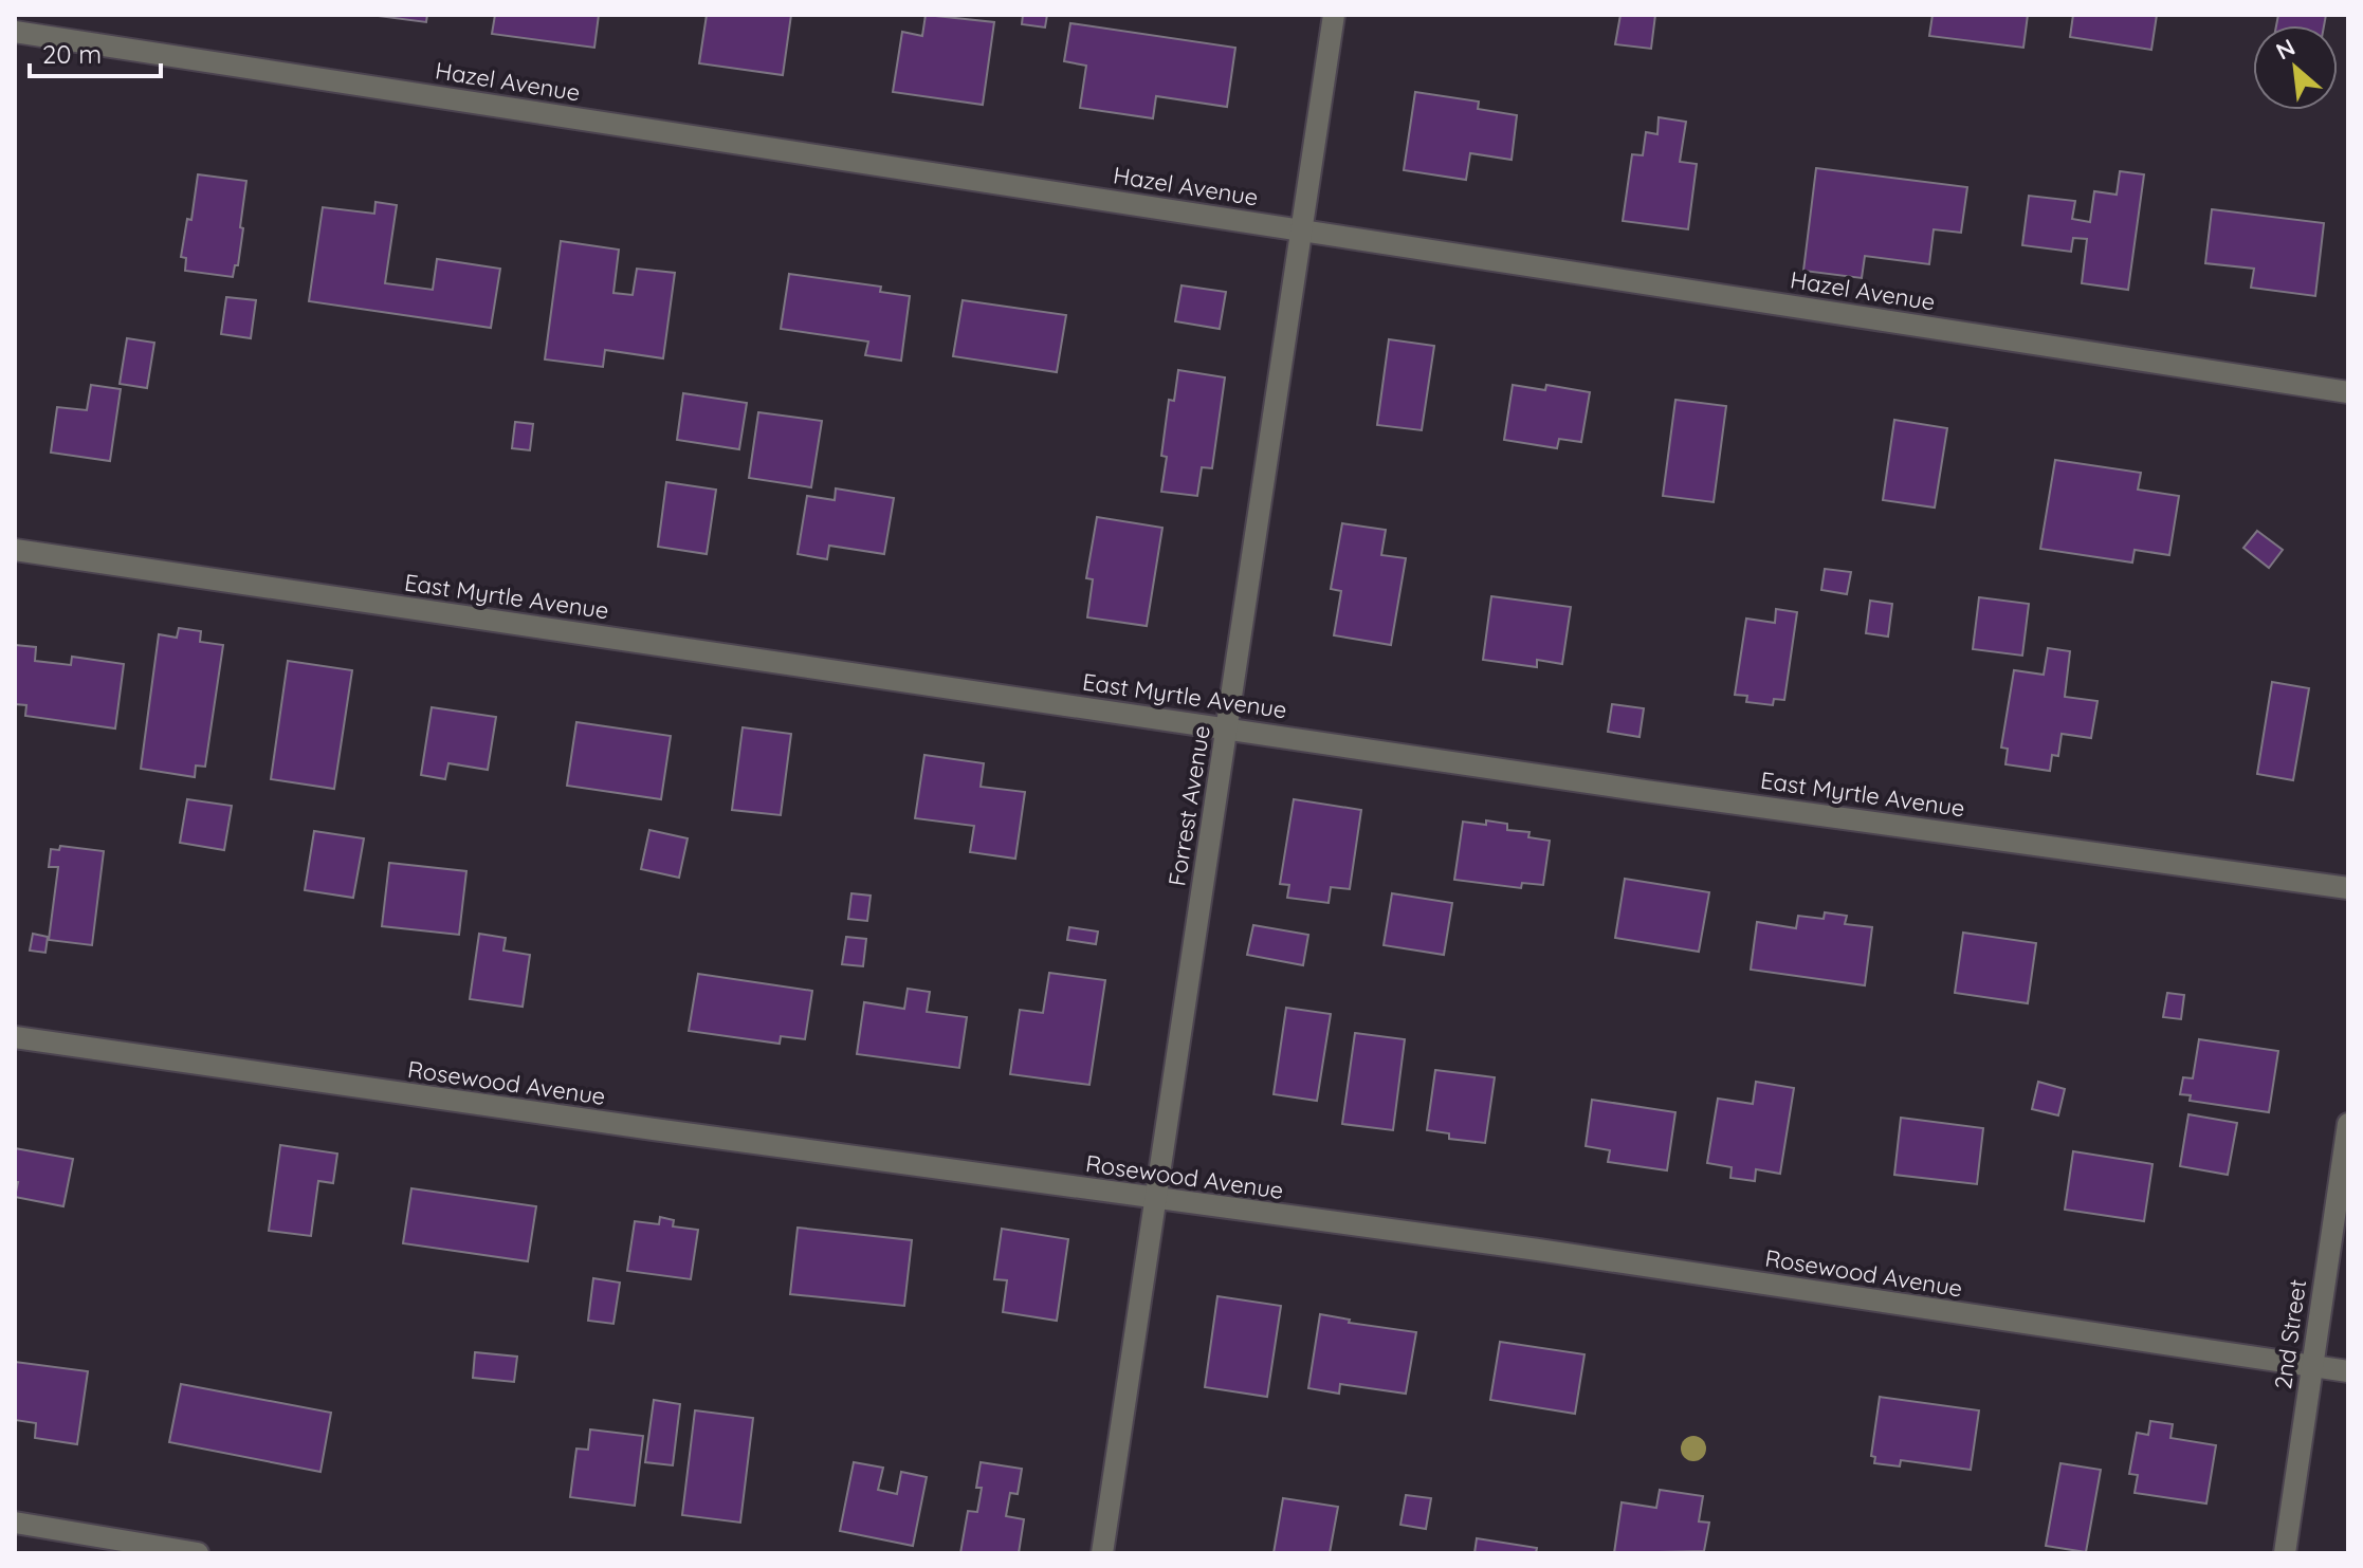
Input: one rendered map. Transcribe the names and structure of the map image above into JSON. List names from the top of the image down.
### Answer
{
  "streets": {
    "street": [
      "Hazel Avenue",
      "East Myrtle Avenue",
      "Forrest Avenue",
      "Rosewood Avenue",
      "2nd Street"
    ]
  },
  "crossings": [
    ["Hazel Avenue", "Forrest Avenue"],
    ["East Myrtle Avenue", "Forrest Avenue"],
    ["Forrest Avenue", "Rosewood Avenue"],
    ["Rosewood Avenue", "2nd Street"]
  ],
  "scale_bar": "20 m",
  "north": "top left"
}
